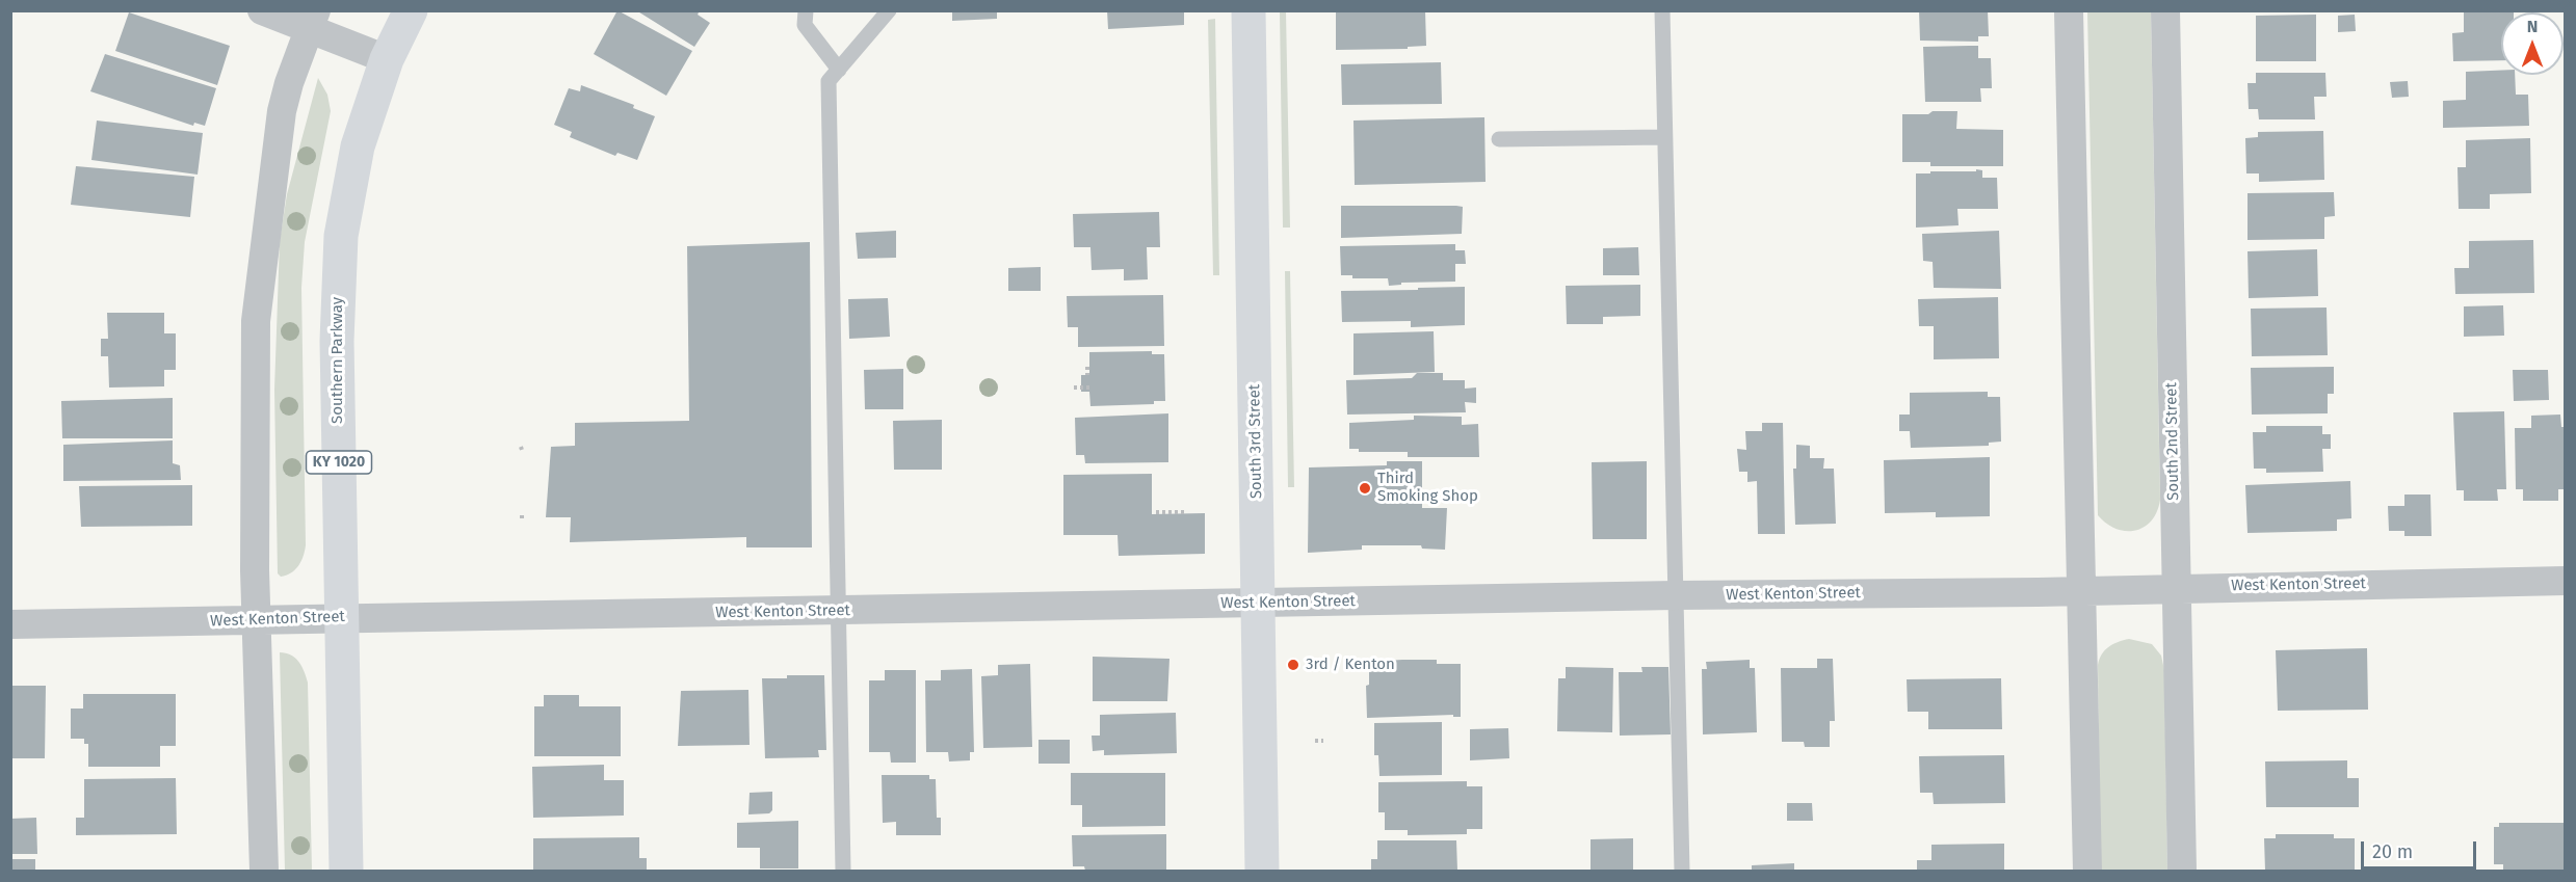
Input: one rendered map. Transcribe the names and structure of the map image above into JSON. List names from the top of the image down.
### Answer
{
  "streets": {
    "main road": ["Southern Parkway", "South 3rd Street", "KY 1020"],
    "street": ["South 2nd Street", "West Kenton Street"]
  },
  "crossings": [
    ["Southern Parkway", "West Kenton Street"],
    ["South 3rd Street", "West Kenton Street"],
    ["South 2nd Street", "West Kenton Street"]
  ],
  "places": ["Third Smoking Shop", "3rd / Kenton"],
  "scale_bar": "20 m",
  "north": "top"
}
